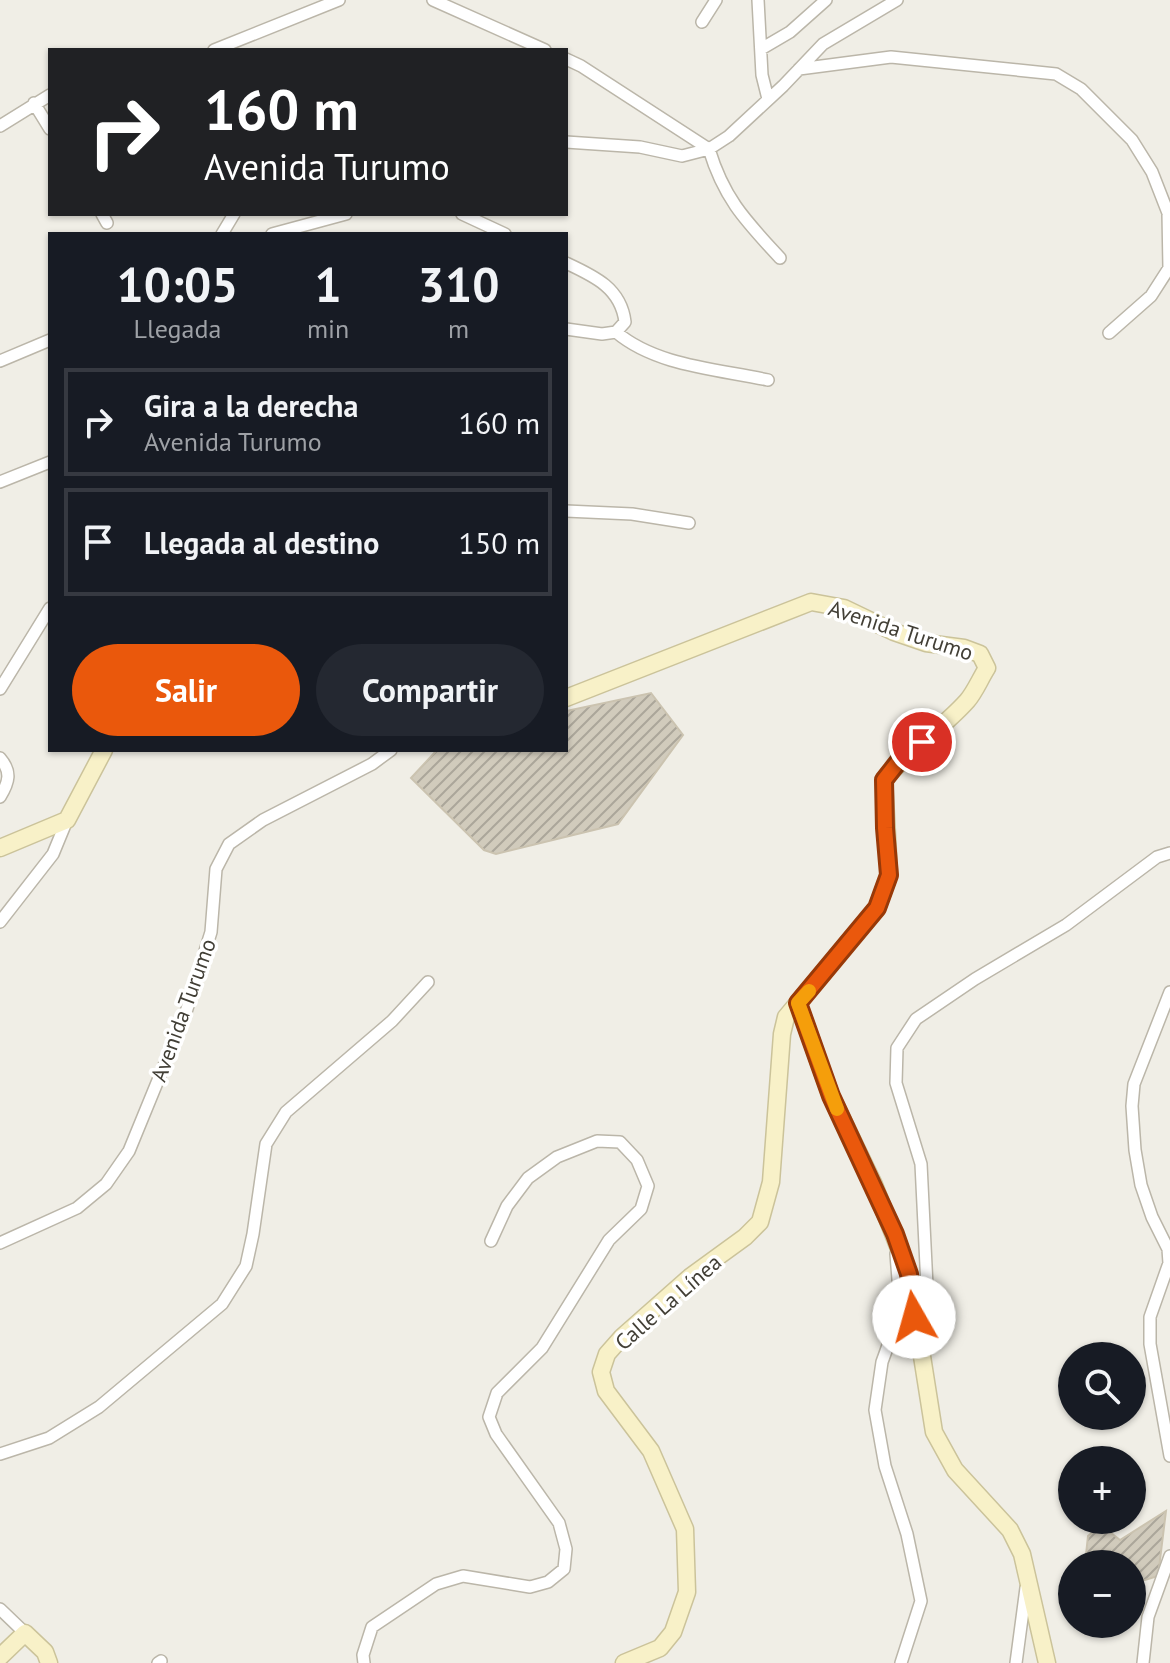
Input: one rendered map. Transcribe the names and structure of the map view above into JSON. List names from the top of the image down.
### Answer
{
  "streets": {
    "street": ["Avenida Turumo", "Calle La Línea"]
  },
  "crossings": [
    ["Avenida Turumo", "Calle La Línea"]
  ],
  "page": {
    "turn": ["160 m", "Avenida Turumo"],
    "eta": [
      "10:05",
      "Llegada",
      "1",
      "min",
      "310",
      "m"
    ],
    "list": [
      {
        "name": "Gira a la derecha",
        "note": "Avenida Turumo",
        "value": "160 m"
      },
      {
        "name": "Llegada al destino",
        "value": "150 m"
      }
    ],
    "buttons": ["Salir", "Compartir"],
    "map_buttons": ["+", "−"]
  }
}
